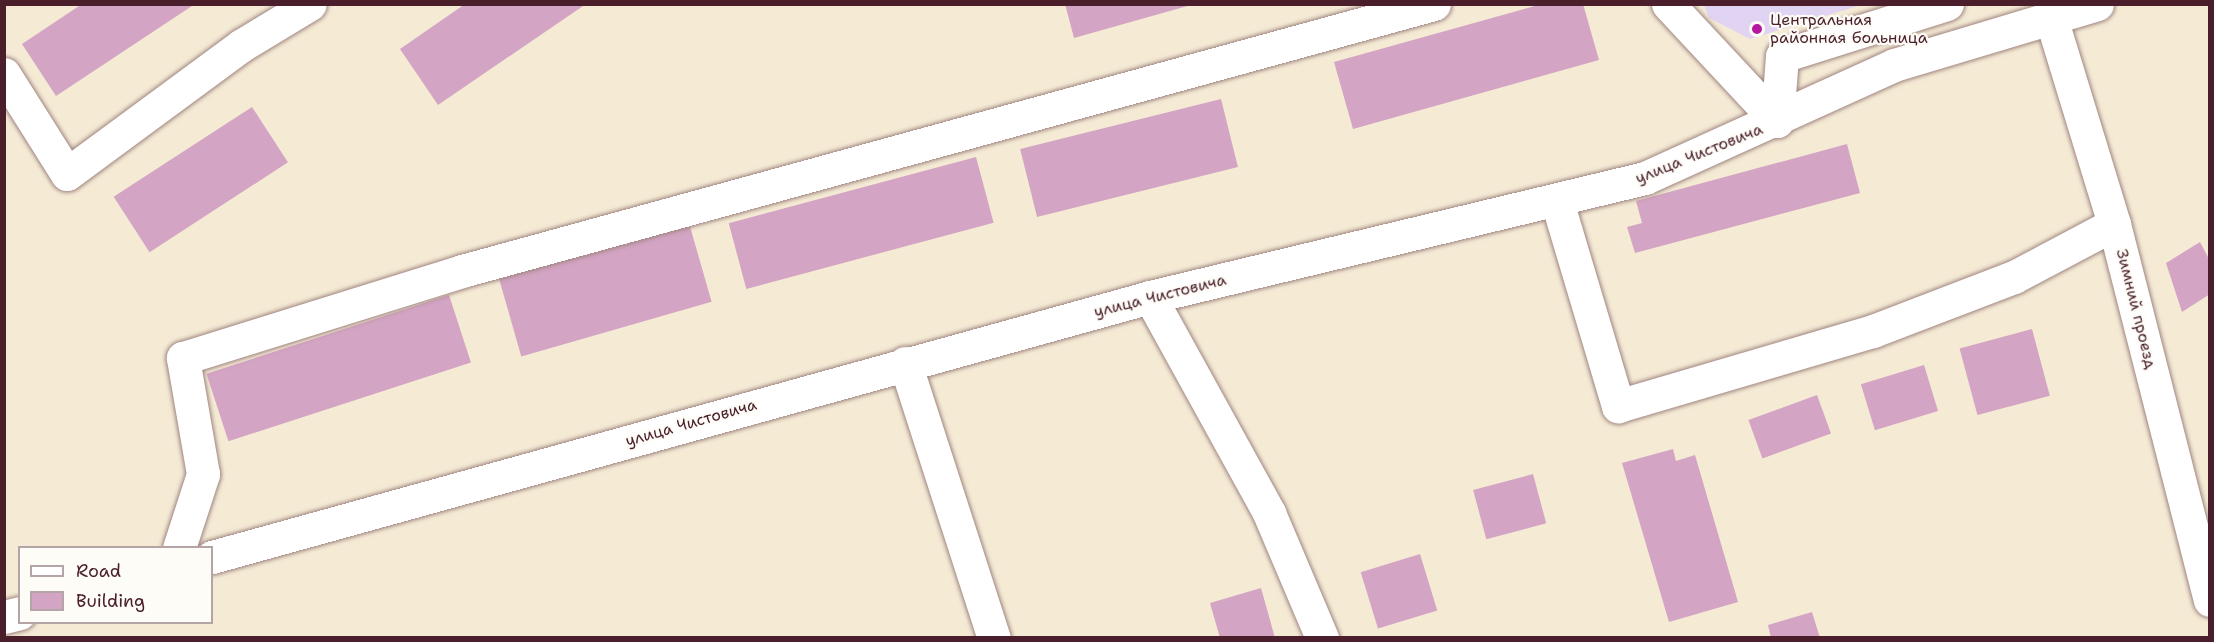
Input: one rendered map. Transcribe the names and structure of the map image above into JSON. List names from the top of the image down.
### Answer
{
  "streets": {
    "street": ["улица Чистовича", "Зимний проезд"]
  },
  "crossings": [
    ["улица Чистовича", "Зимний проезд"]
  ],
  "places": ["Центральная районная больница"],
  "legend": ["Road", "Building"]
}
